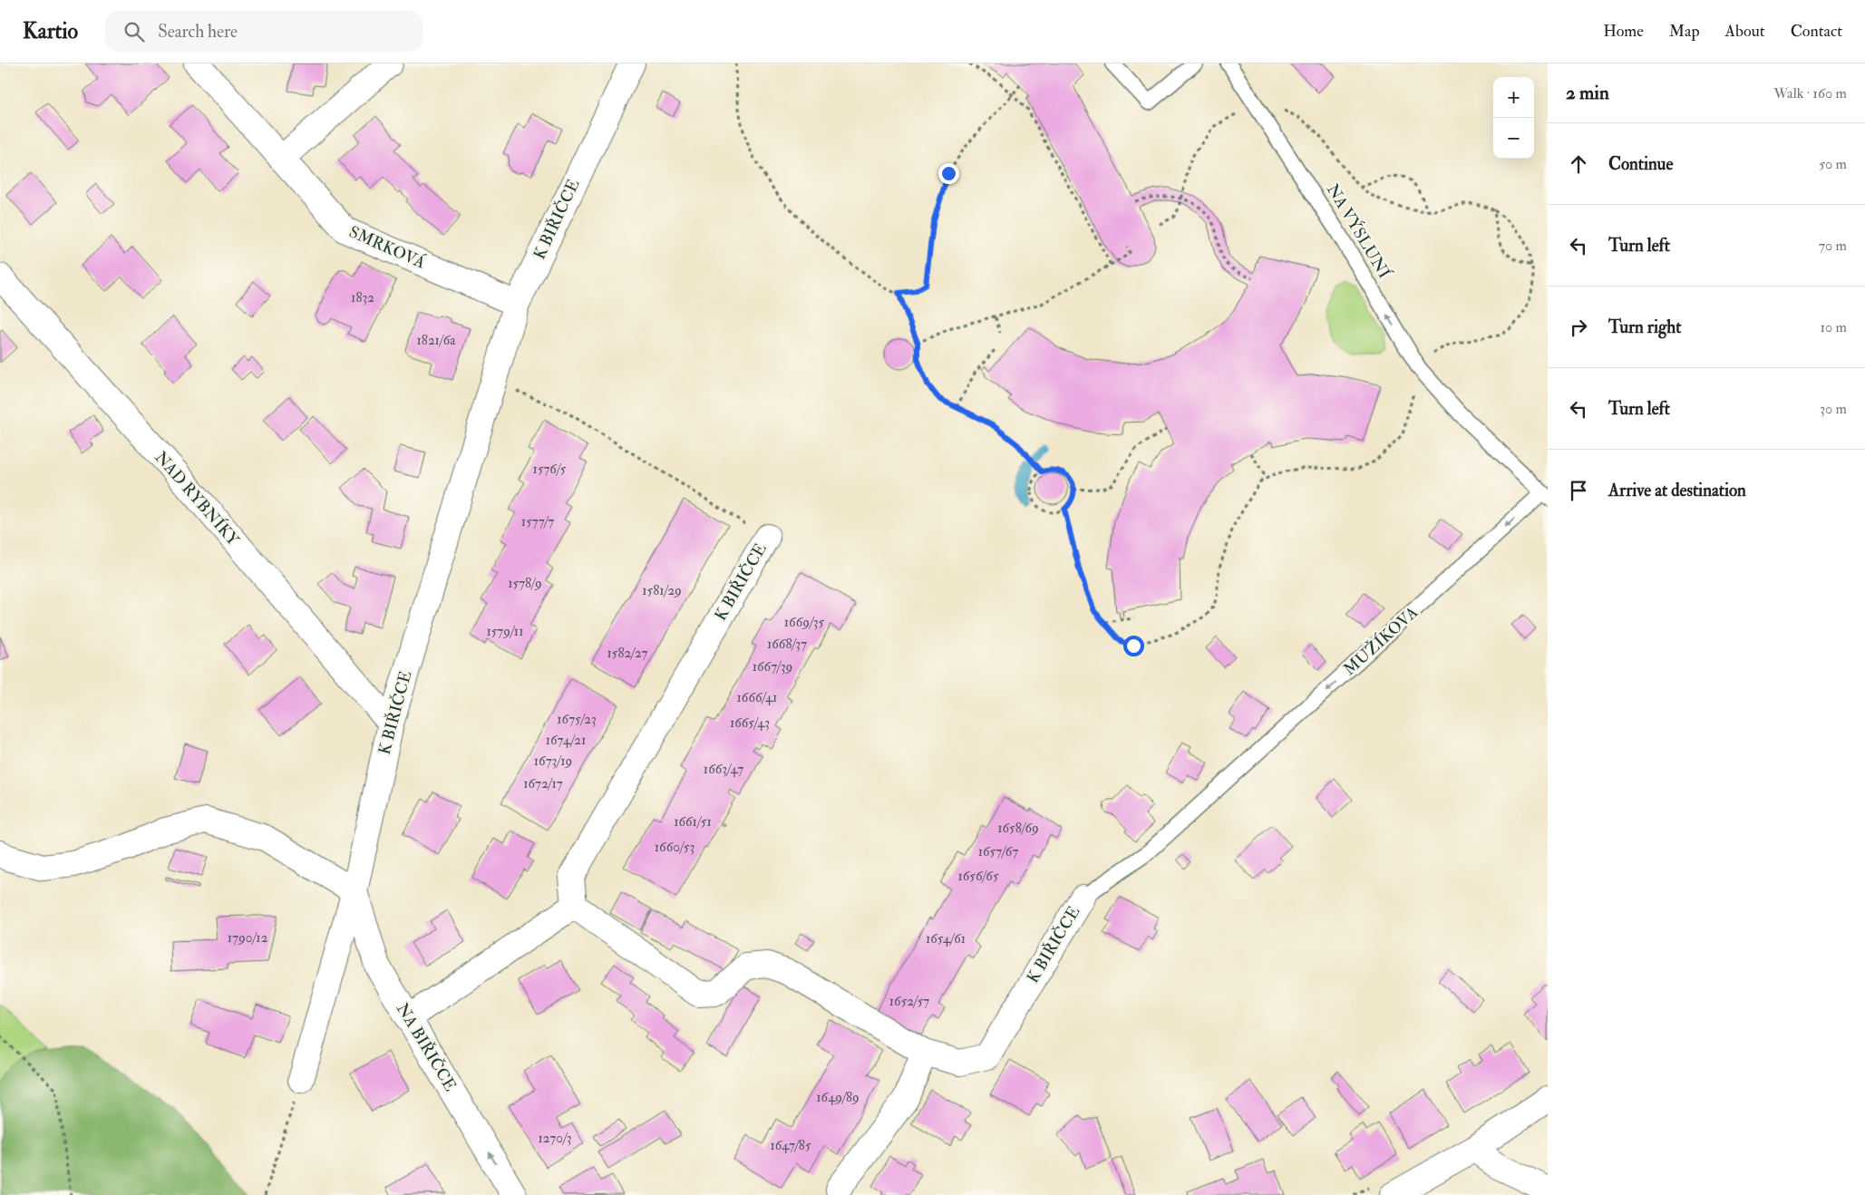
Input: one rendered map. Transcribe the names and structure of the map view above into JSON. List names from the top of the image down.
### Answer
{
  "streets": {
    "street": [
      "K BIŘIČCE",
      "SMRKOVÁ",
      "NAD RYBNÍKY",
      "NA BIŘIČCE"
    ],
    "lane": ["NA VÝSLUNÍ", "MUŽÍKOVA"]
  },
  "crossings": [
    ["K BIŘIČCE", "SMRKOVÁ"],
    ["K BIŘIČCE", "NAD RYBNÍKY"],
    ["K BIŘIČCE", "MUŽÍKOVA"],
    ["K BIŘIČCE", "NA BIŘIČCE"],
    ["NA VÝSLUNÍ", "MUŽÍKOVA"]
  ],
  "one_way": ["NA VÝSLUNÍ", "MUŽÍKOVA", "NA BIŘIČCE"],
  "house_numbers": [
    "1832",
    "1821/6a",
    "1576/5",
    "1577/7",
    "1578/9",
    "1581/29",
    "1669/35",
    "1579/11",
    "1668/37",
    "1582/27",
    "1667/39",
    "1666/41",
    "1675/23",
    "1665/43",
    "1674/21",
    "1673/19",
    "1663/47",
    "1672/17",
    "1661/51",
    "1658/69",
    "1660/53",
    "1657/67",
    "1656/65",
    "1790/12",
    "1654/61",
    "1652/57",
    "1649/89",
    "1270/3",
    "1647/85"
  ],
  "page": {
    "header": "Kartio",
    "search": "Search here",
    "nav": [
      "Home",
      "Map",
      "About",
      "Contact"
    ],
    "heading": ["2 min", "Walk · 160 m"],
    "map_buttons": ["+", "−"],
    "list": [
      ["Continue", "50 m"],
      ["Turn left", "70 m"],
      ["Turn right", "10 m"],
      ["Turn left", "30 m"],
      "Arrive at destination"
    ]
  }
}
